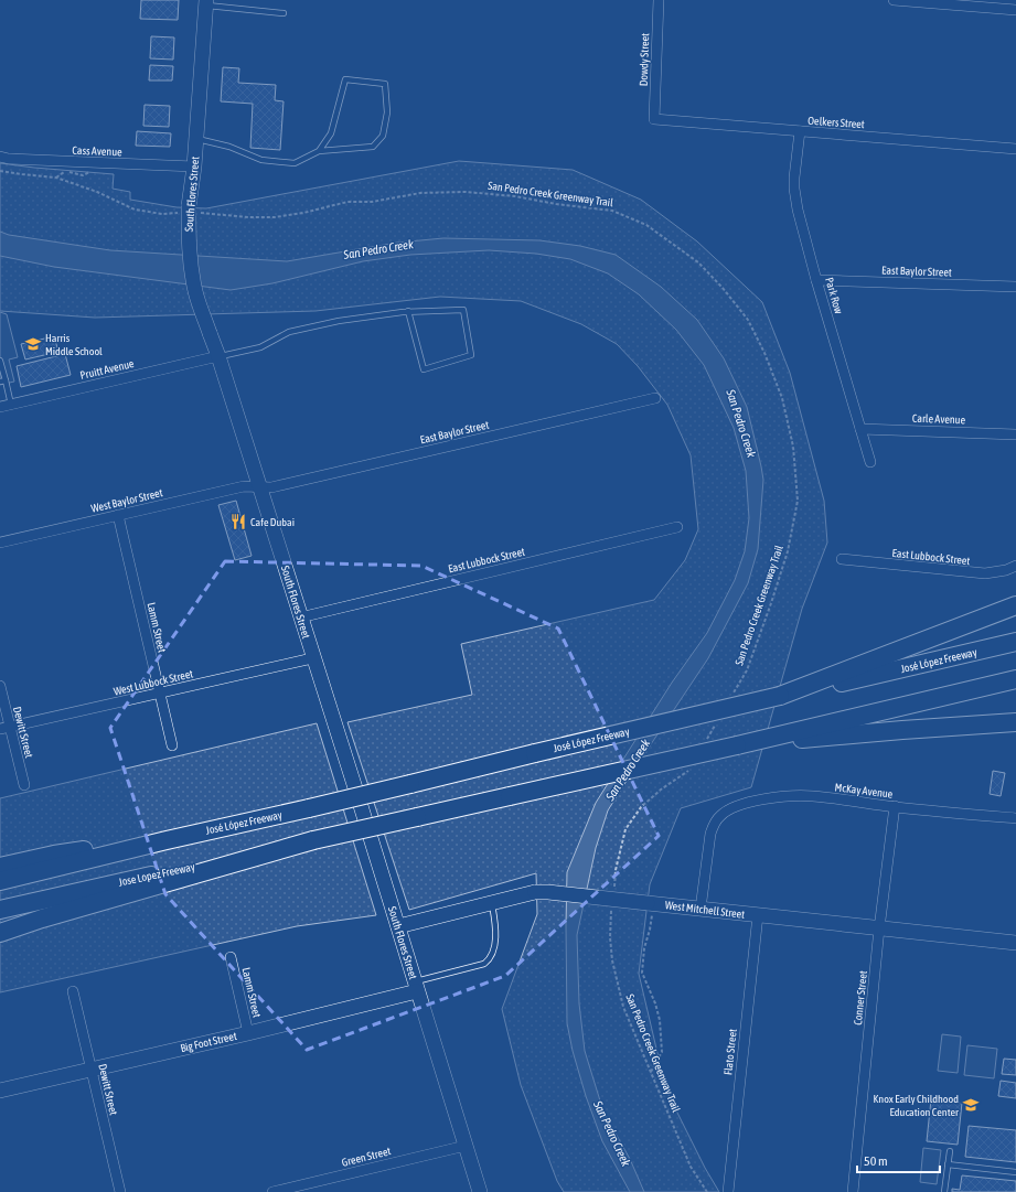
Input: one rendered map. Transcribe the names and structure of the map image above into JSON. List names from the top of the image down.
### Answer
{
  "streets": {
    "highway": ["José López Freeway", "Jose Lopez Freeway"],
    "main road": ["South Flores Street", "West Mitchell Street", "Big Foot Street"],
    "street": [
      "Dowdy Street",
      "Oelkers Street",
      "Cass Avenue",
      "East Baylor Street",
      "Park Row",
      "Pruitt Avenue",
      "Carle Avenue",
      "West Baylor Street",
      "East Lubbock Street",
      "Lamm Street",
      "West Lubbock Street",
      "Dewitt Street",
      "McKay Avenue",
      "Conner Street",
      "Flato Street",
      "Green Street"
    ],
    "path": ["San Pedro Creek Greenway Trail"]
  },
  "crossings": [
    ["Dowdy Street", "Oelkers Street"],
    ["Oelkers Street", "Park Row"],
    ["Cass Avenue", "South Flores Street"],
    ["South Flores Street", "San Pedro Creek Greenway Trail"],
    ["South Flores Street", "East Baylor Street"],
    ["South Flores Street", "Pruitt Avenue"],
    ["South Flores Street", "West Baylor Street"],
    ["South Flores Street", "East Lubbock Street"],
    ["South Flores Street", "West Lubbock Street"],
    ["South Flores Street", "West Mitchell Street"],
    ["South Flores Street", "Big Foot Street"],
    ["South Flores Street", "Green Street"],
    ["East Baylor Street", "Park Row"],
    ["East Baylor Street", "West Baylor Street"],
    ["Park Row", "Carle Avenue"],
    ["West Baylor Street", "Lamm Street"],
    ["Lamm Street", "West Lubbock Street"],
    ["Lamm Street", "Big Foot Street"],
    ["West Lubbock Street", "Dewitt Street"],
    ["Dewitt Street", "Big Foot Street"],
    ["McKay Avenue", "West Mitchell Street"],
    ["McKay Avenue", "Conner Street"],
    ["West Mitchell Street", "Conner Street"],
    ["West Mitchell Street", "Flato Street"]
  ],
  "water": ["San Pedro Creek"],
  "places": {
    "school or university": ["Harris Middle School", "Knox Early Childhood Education Center"],
    "restaurant": ["Cafe Dubai"]
  },
  "scale_bar": "50 m"
}
